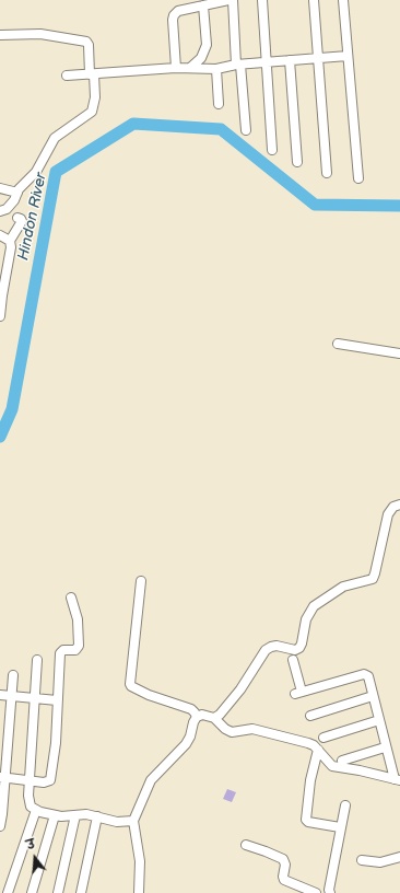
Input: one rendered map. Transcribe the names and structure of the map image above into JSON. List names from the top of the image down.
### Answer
{
  "water": ["Hindon River"],
  "north": "top"
}
